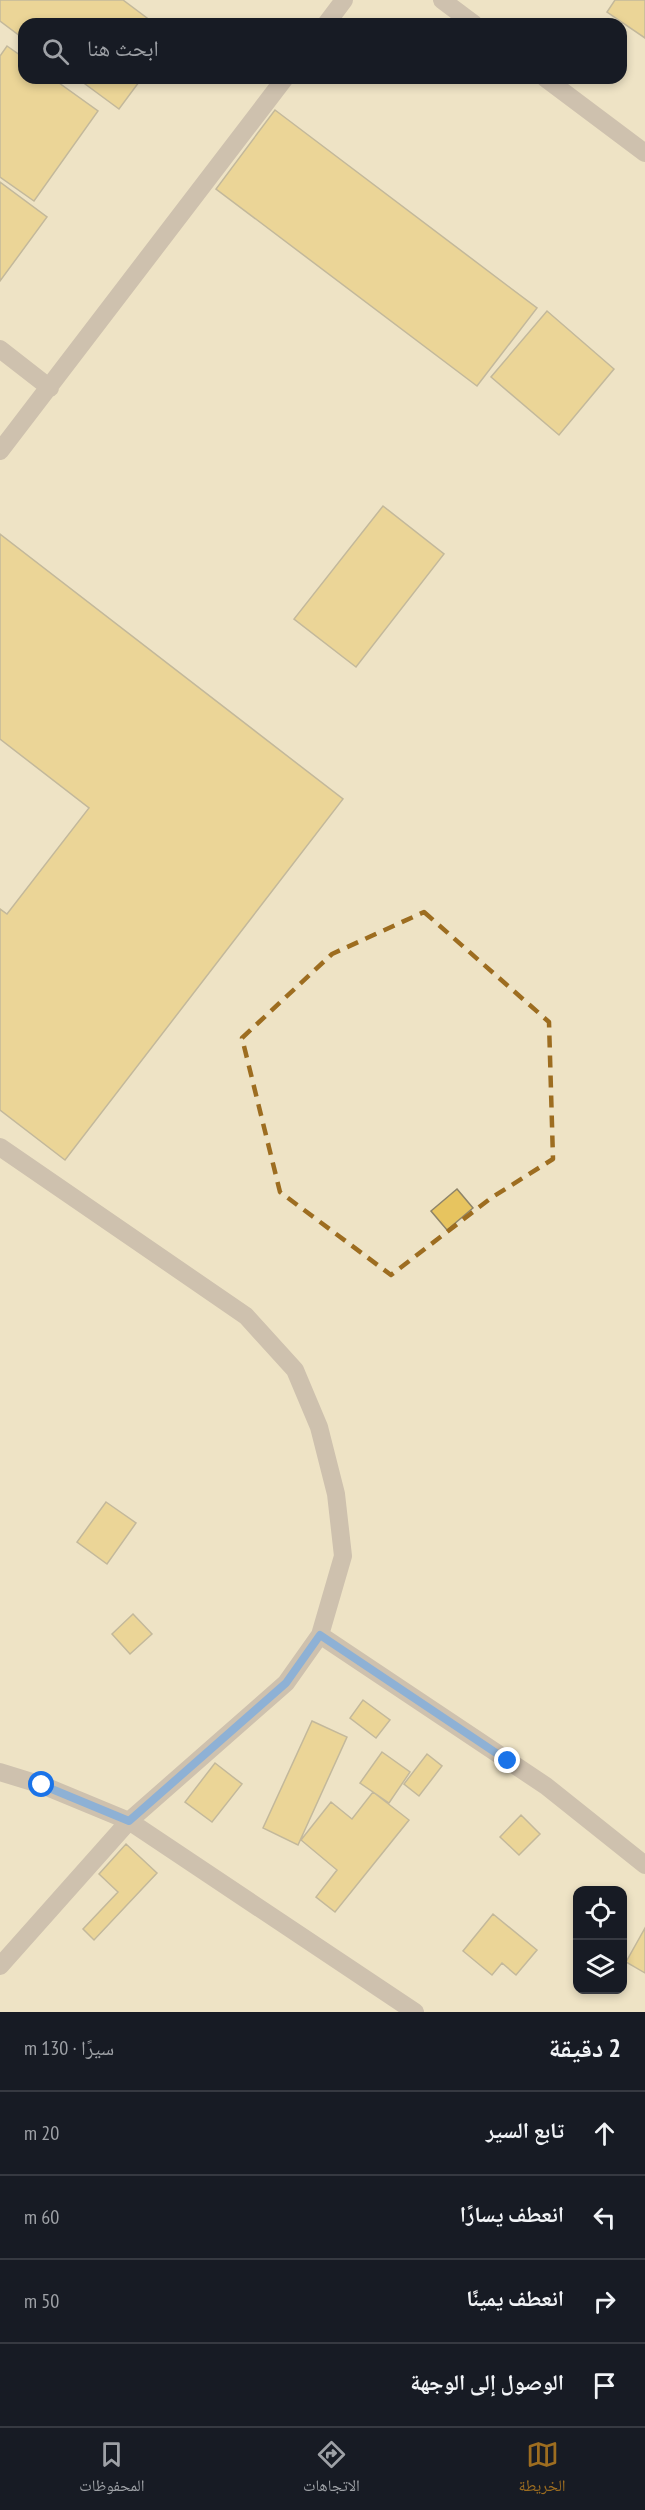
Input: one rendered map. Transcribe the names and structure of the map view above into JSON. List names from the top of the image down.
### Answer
{
  "page": {
    "search": "ابحث هنا",
    "heading": ["2 دقيقة", "سيرًا · 130 m"],
    "list": [
      ["تابع السير", "20 m"],
      ["انعطف يسارًا", "60 m"],
      ["انعطف يمينًا", "50 m"],
      "الوصول إلى الوجهة"
    ],
    "nav": ["الخريطة", "الاتجاهات", "المحفوظات"]
  }
}
